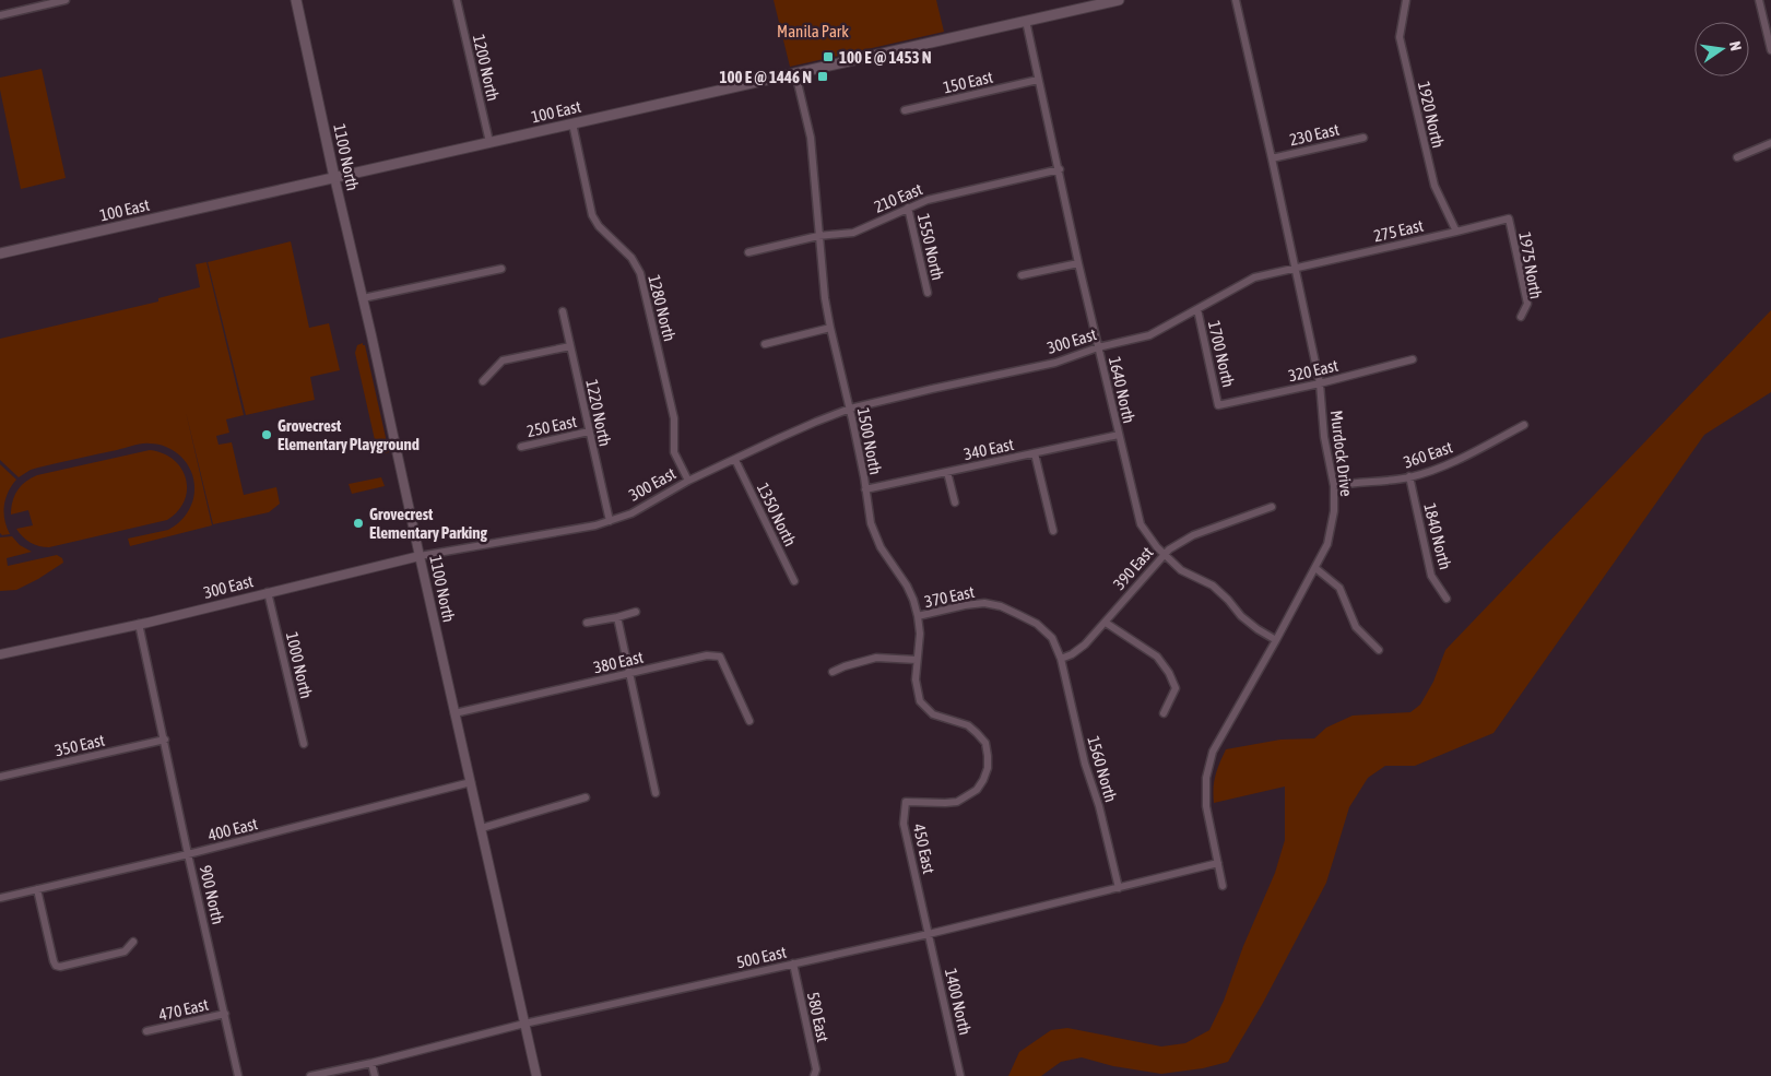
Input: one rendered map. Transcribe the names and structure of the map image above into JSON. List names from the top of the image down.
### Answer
{
  "streets": {
    "main road": ["100 East", "1100 North"],
    "street": [
      "1200 North",
      "150 East",
      "1920 North",
      "230 East",
      "210 East",
      "275 East",
      "1550 North",
      "1975 North",
      "1280 North",
      "300 East",
      "1700 North",
      "320 East",
      "1640 North",
      "1220 North",
      "250 East",
      "1500 North",
      "340 East",
      "Murdock Drive",
      "360 East",
      "1350 North",
      "1840 North",
      "390 East",
      "370 East",
      "380 East",
      "1000 North",
      "350 East",
      "1560 North",
      "400 East",
      "450 East",
      "900 North",
      "500 East",
      "1400 North",
      "470 East",
      "580 East"
    ]
  },
  "crossings": [
    ["1200 North", "100 East"],
    ["150 East", "1640 North"],
    ["100 East", "1100 North"],
    ["100 East", "1280 North"],
    ["100 East", "1640 North"],
    ["100 East", "1500 North"],
    ["1920 North", "275 East"],
    ["230 East", "Murdock Drive"],
    ["1100 North", "300 East"],
    ["1100 North", "380 East"],
    ["1100 North", "400 East"],
    ["1100 North", "500 East"],
    ["210 East", "1550 North"],
    ["210 East", "1640 North"],
    ["210 East", "1500 North"],
    ["275 East", "1975 North"],
    ["275 East", "300 East"],
    ["275 East", "Murdock Drive"],
    ["1280 North", "300 East"],
    ["300 East", "1700 North"],
    ["300 East", "1640 North"],
    ["300 East", "1220 North"],
    ["300 East", "1500 North"],
    ["300 East", "Murdock Drive"],
    ["300 East", "1350 North"],
    ["300 East", "1000 North"],
    ["300 East", "900 North"],
    ["1700 North", "320 East"],
    ["320 East", "Murdock Drive"],
    ["1640 North", "340 East"],
    ["1640 North", "Murdock Drive"],
    ["1640 North", "390 East"],
    ["1220 North", "250 East"],
    ["1500 North", "340 East"],
    ["1500 North", "370 East"],
    ["1500 North", "450 East"],
    ["Murdock Drive", "360 East"],
    ["Murdock Drive", "500 East"],
    ["360 East", "1840 North"],
    ["390 East", "370 East"],
    ["390 East", "1560 North"],
    ["370 East", "1560 North"],
    ["350 East", "900 North"],
    ["1560 North", "500 East"],
    ["400 East", "900 North"],
    ["450 East", "500 East"],
    ["450 East", "1400 North"],
    ["900 North", "470 East"],
    ["500 East", "1400 North"],
    ["500 East", "580 East"]
  ],
  "parks": ["Manila Park"],
  "places": {
    "transit": ["100 E @ 1453 N", "100 E @ 1446 N"],
    "other": ["Grovecrest Elementary Playground", "Grovecrest Elementary Parking"]
  },
  "north": "right"
}
